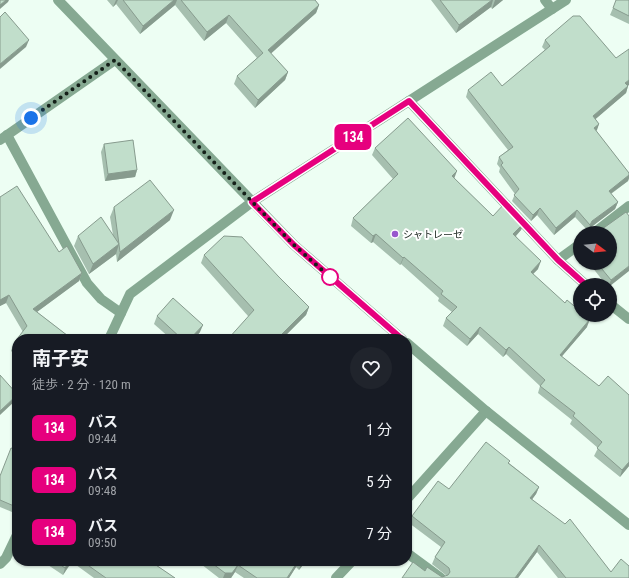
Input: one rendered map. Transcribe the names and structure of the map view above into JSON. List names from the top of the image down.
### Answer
{
  "places": ["シャトレーゼ"],
  "lines": ["bus line 134"],
  "north": "right",
  "page": {
    "on_map": "134",
    "heading": ["南子安", "徒歩 · 2 分 · 120 m"],
    "list": [
      {
        "mark": "134",
        "name": "バス",
        "note": "09:44",
        "value": "1 分"
      },
      {
        "mark": "134",
        "name": "バス",
        "note": "09:48",
        "value": "5 分"
      },
      {
        "mark": "134",
        "name": "バス",
        "note": "09:50",
        "value": "7 分"
      }
    ]
  }
}
